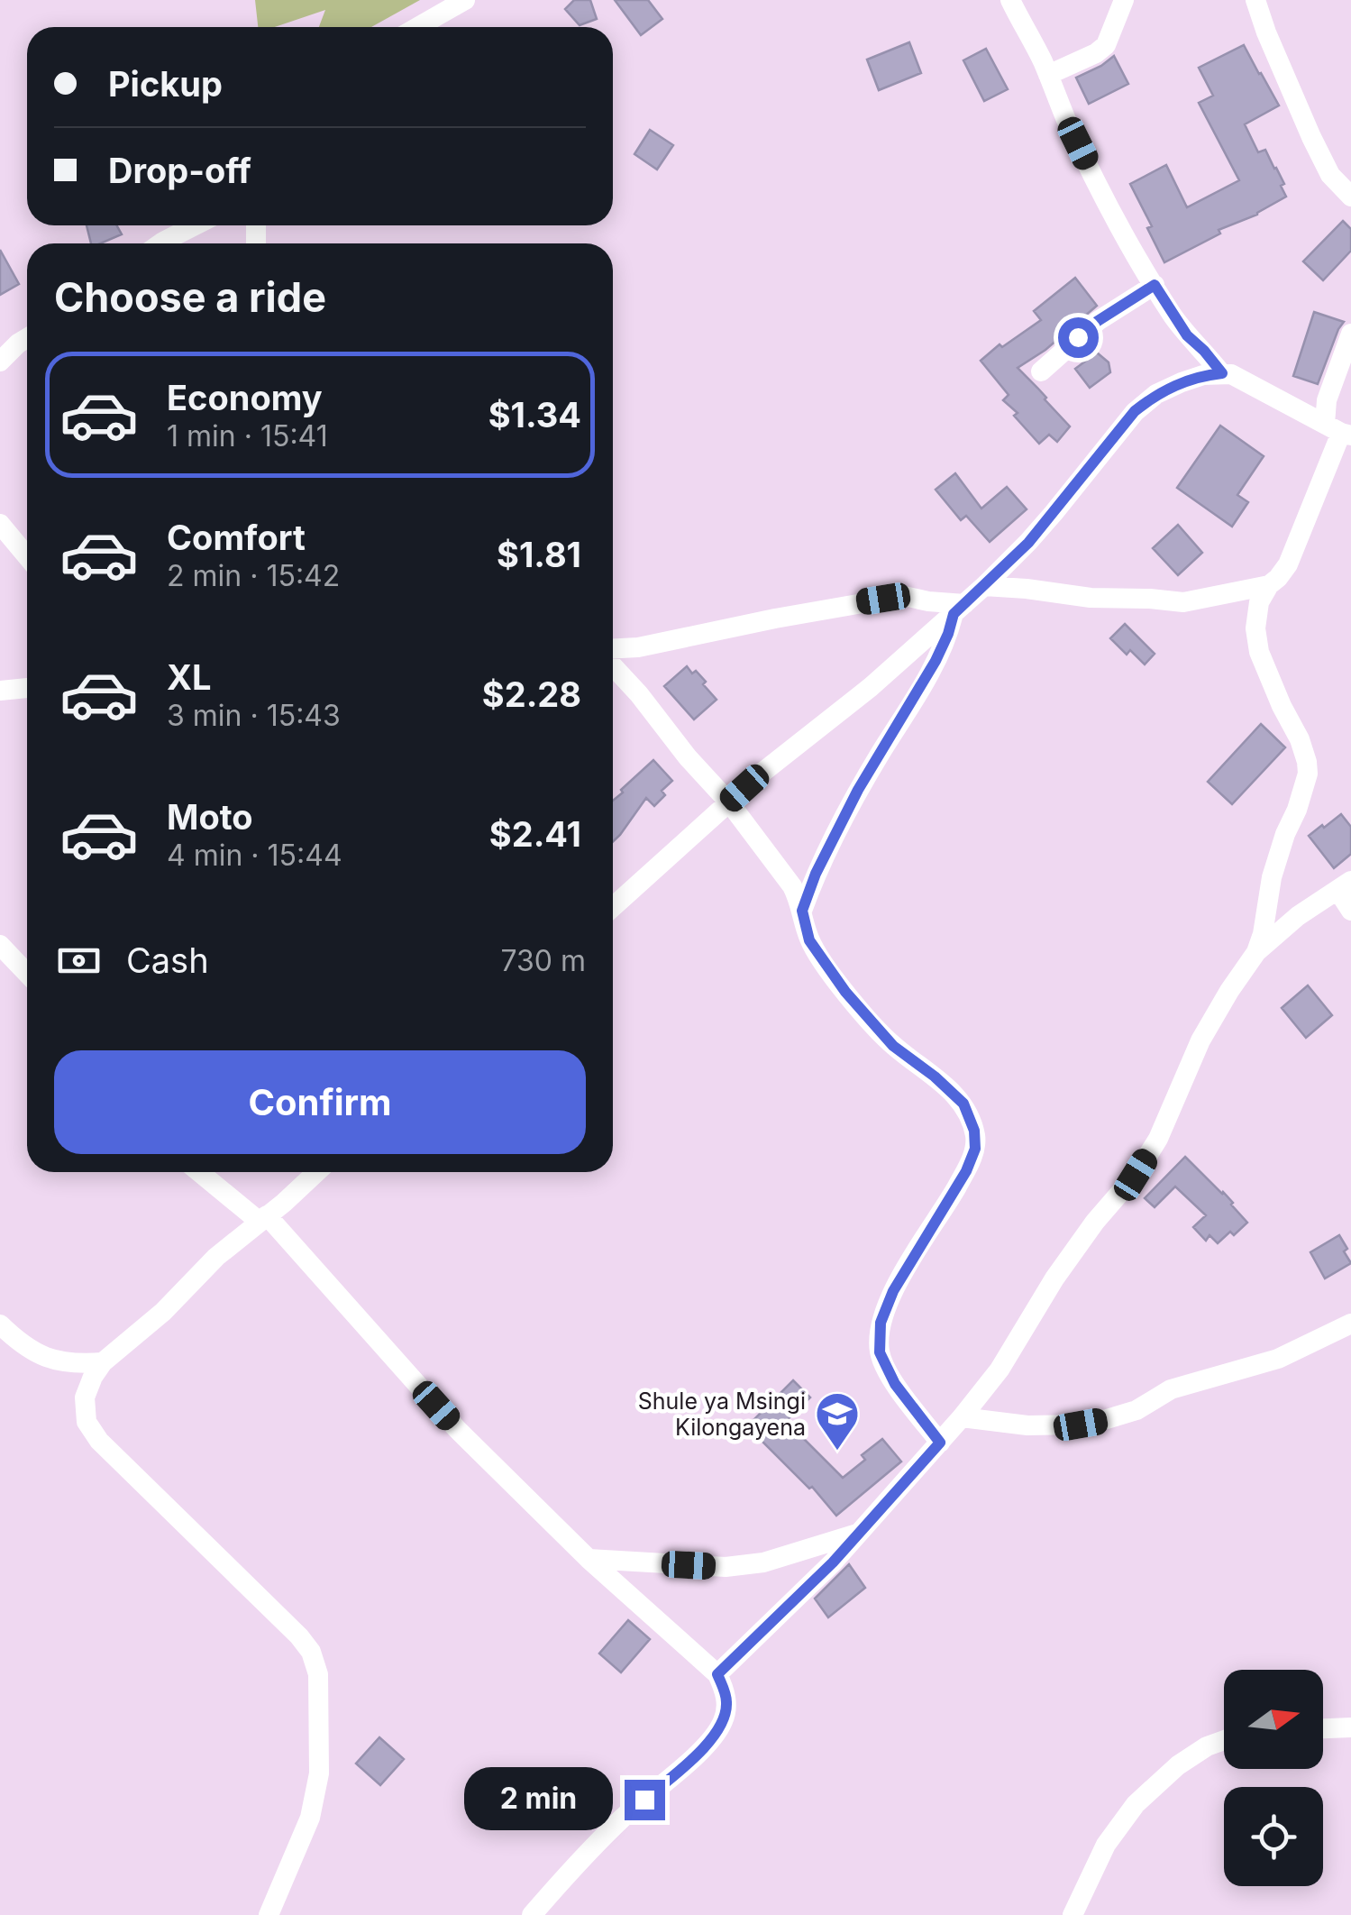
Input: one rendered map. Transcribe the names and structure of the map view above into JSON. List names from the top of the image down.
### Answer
{
  "places": {
    "school or university": ["Shule ya Msingi Kilongayena"]
  },
  "north": "right",
  "page": {
    "banner": ["Pickup", "Drop-off"],
    "heading": "Choose a ride",
    "list": [
      {
        "name": "Economy",
        "note": "1 min · 15:41",
        "value": "$1.34"
      },
      {
        "name": "Comfort",
        "note": "2 min · 15:42",
        "value": "$1.81"
      },
      {
        "name": "XL",
        "note": "3 min · 15:43",
        "value": "$2.28"
      },
      {
        "name": "Moto",
        "note": "4 min · 15:44",
        "value": "$2.41"
      }
    ],
    "pay": ["Cash", "730 m"],
    "buttons": "Confirm",
    "bubble": "2 min"
  }
}
